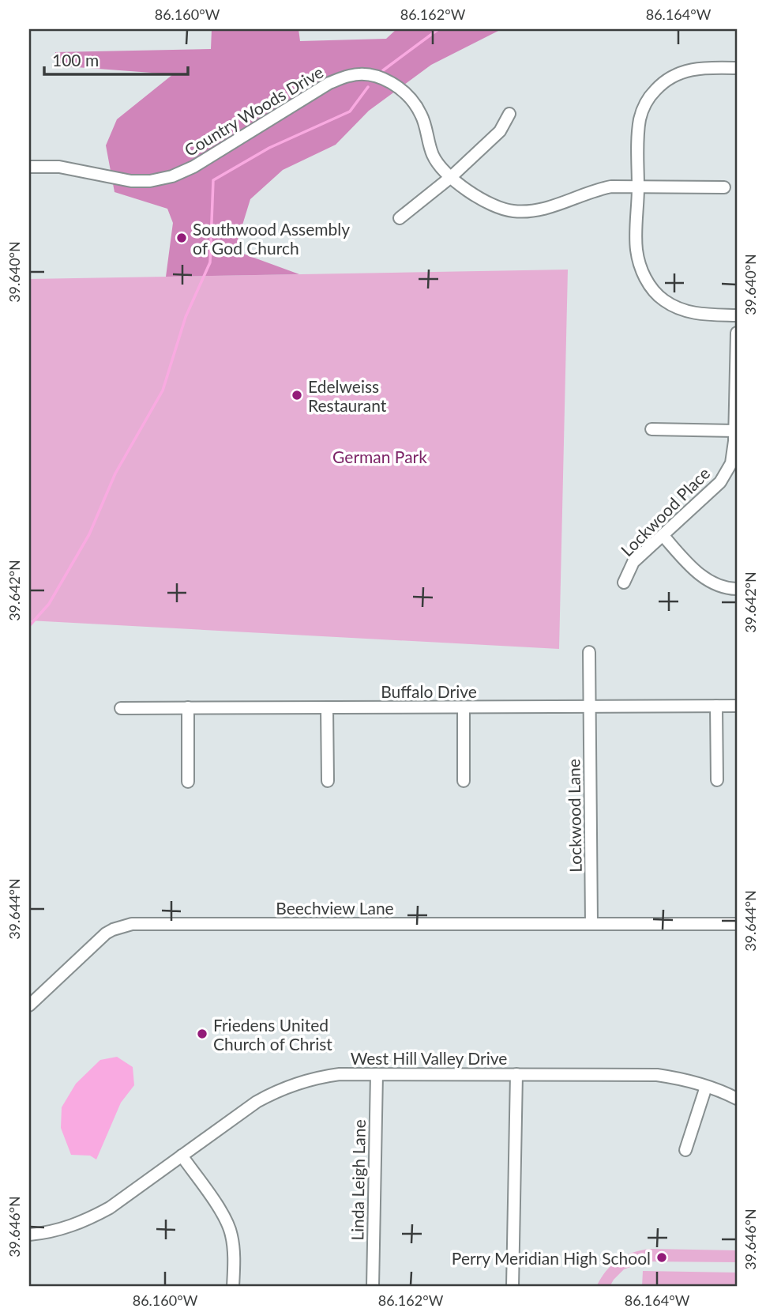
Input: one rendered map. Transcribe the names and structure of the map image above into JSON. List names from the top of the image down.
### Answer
{
  "streets": {
    "street": [
      "Country Woods Drive",
      "Lockwood Place",
      "Buffalo Drive",
      "Lockwood Lane",
      "Beechview Lane",
      "West Hill Valley Drive",
      "Linda Leigh Lane"
    ]
  },
  "crossings": [
    ["Buffalo Drive", "Lockwood Lane"],
    ["Lockwood Lane", "Beechview Lane"],
    ["West Hill Valley Drive", "Linda Leigh Lane"]
  ],
  "parks": ["German Park"],
  "places": [
    "Southwood Assembly of God Church",
    "Edelweiss Restaurant",
    "Friedens United Church of Christ",
    "Perry Meridian High School"
  ],
  "scale_bar": "100 m",
  "coordinates": [
    "86.160°W",
    "86.162°W",
    "86.164°W",
    "39.640°N",
    "39.642°N",
    "39.644°N",
    "39.646°N"
  ]
}
